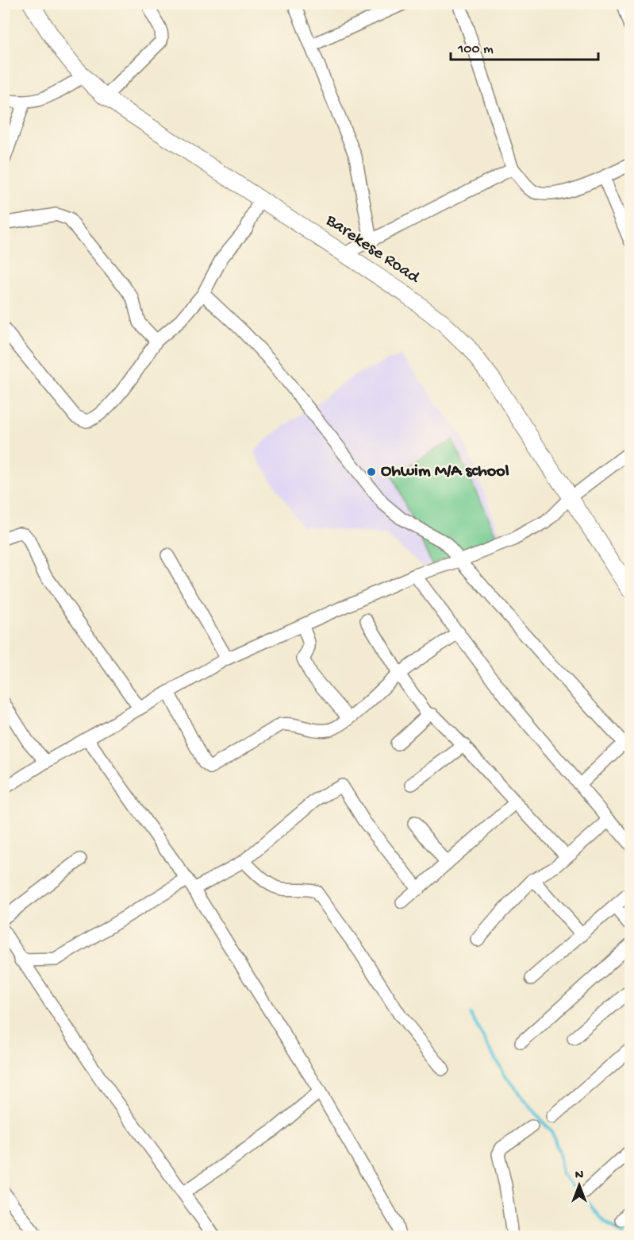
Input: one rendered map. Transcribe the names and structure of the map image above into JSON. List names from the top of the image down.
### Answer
{
  "streets": {
    "main road": ["Barekese Road"]
  },
  "places": ["Ohwim M/A school"],
  "scale_bar": "100 m",
  "north": "top"
}
